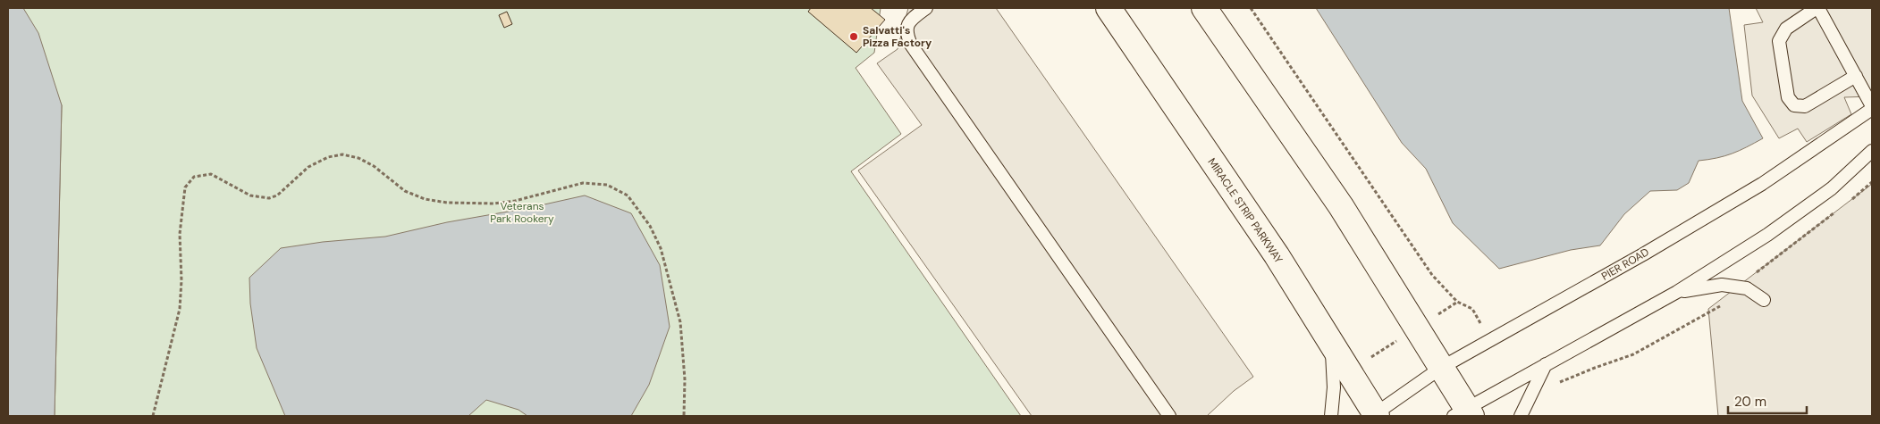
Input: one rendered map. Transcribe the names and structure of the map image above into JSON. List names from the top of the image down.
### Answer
{
  "streets": {
    "highway": ["MIRACLE STRIP PARKWAY"],
    "lane": ["PIER ROAD"]
  },
  "crossings": [
    ["MIRACLE STRIP PARKWAY", "PIER ROAD"]
  ],
  "parks": ["Veterans Park Rookery"],
  "places": ["Salvatti's Pizza Factory"],
  "scale_bar": "20 m"
}
